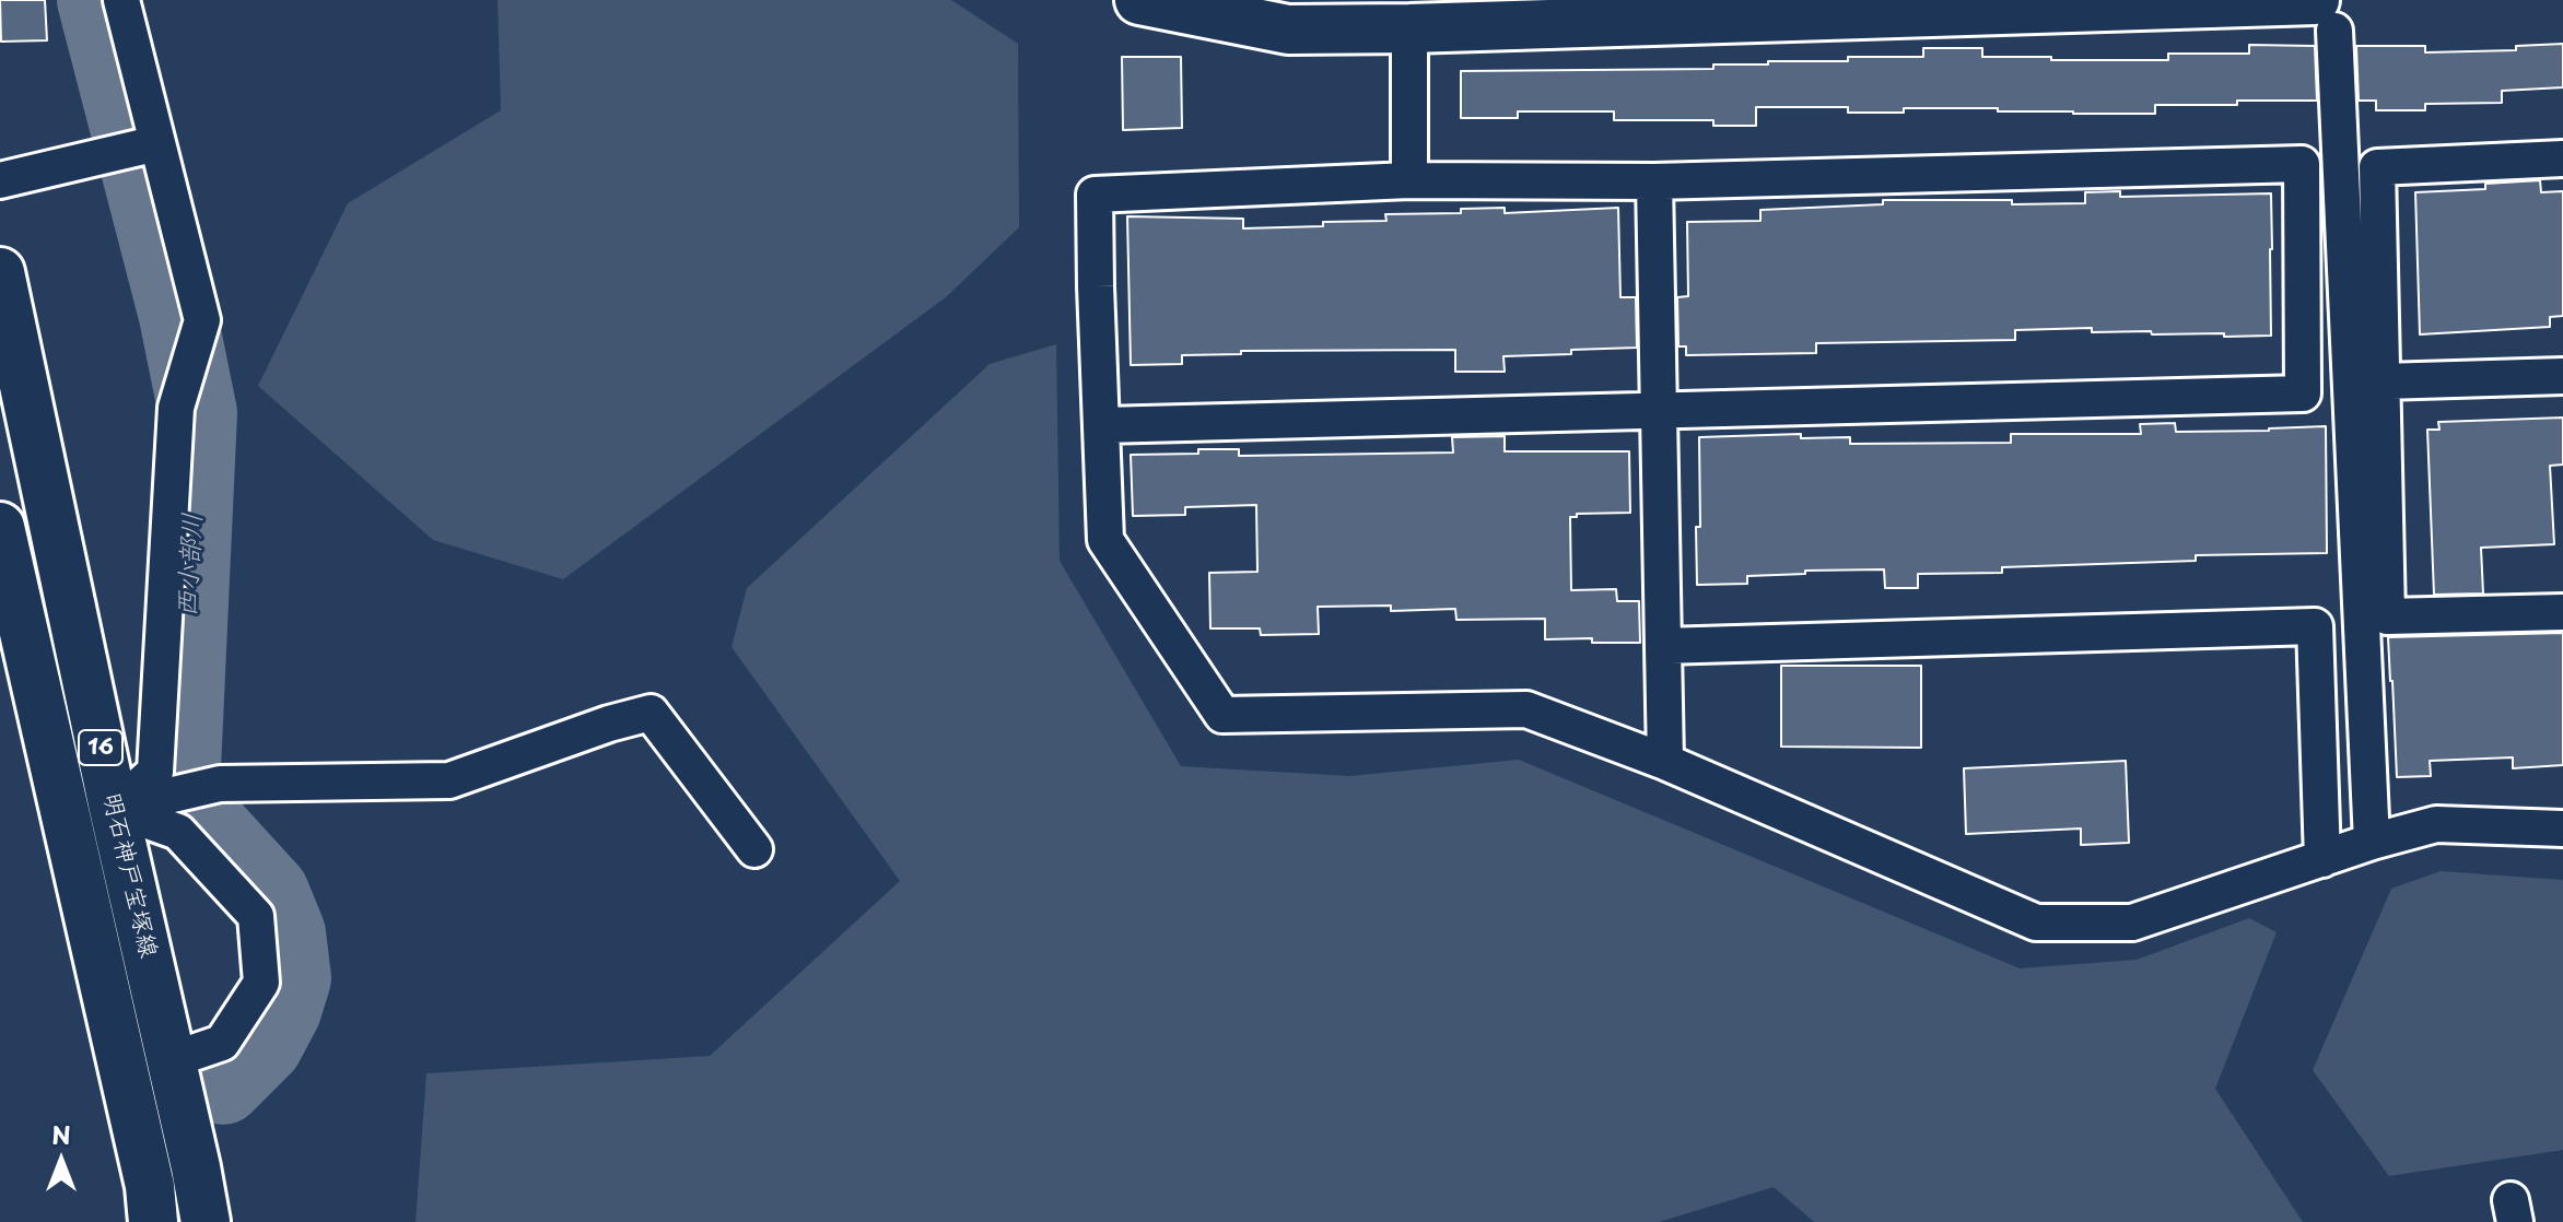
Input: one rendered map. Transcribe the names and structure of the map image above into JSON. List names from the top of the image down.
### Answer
{
  "streets": {
    "main road": ["16", "明石神戸宝塚線"]
  },
  "water": ["西小部川"],
  "north": "top"
}
